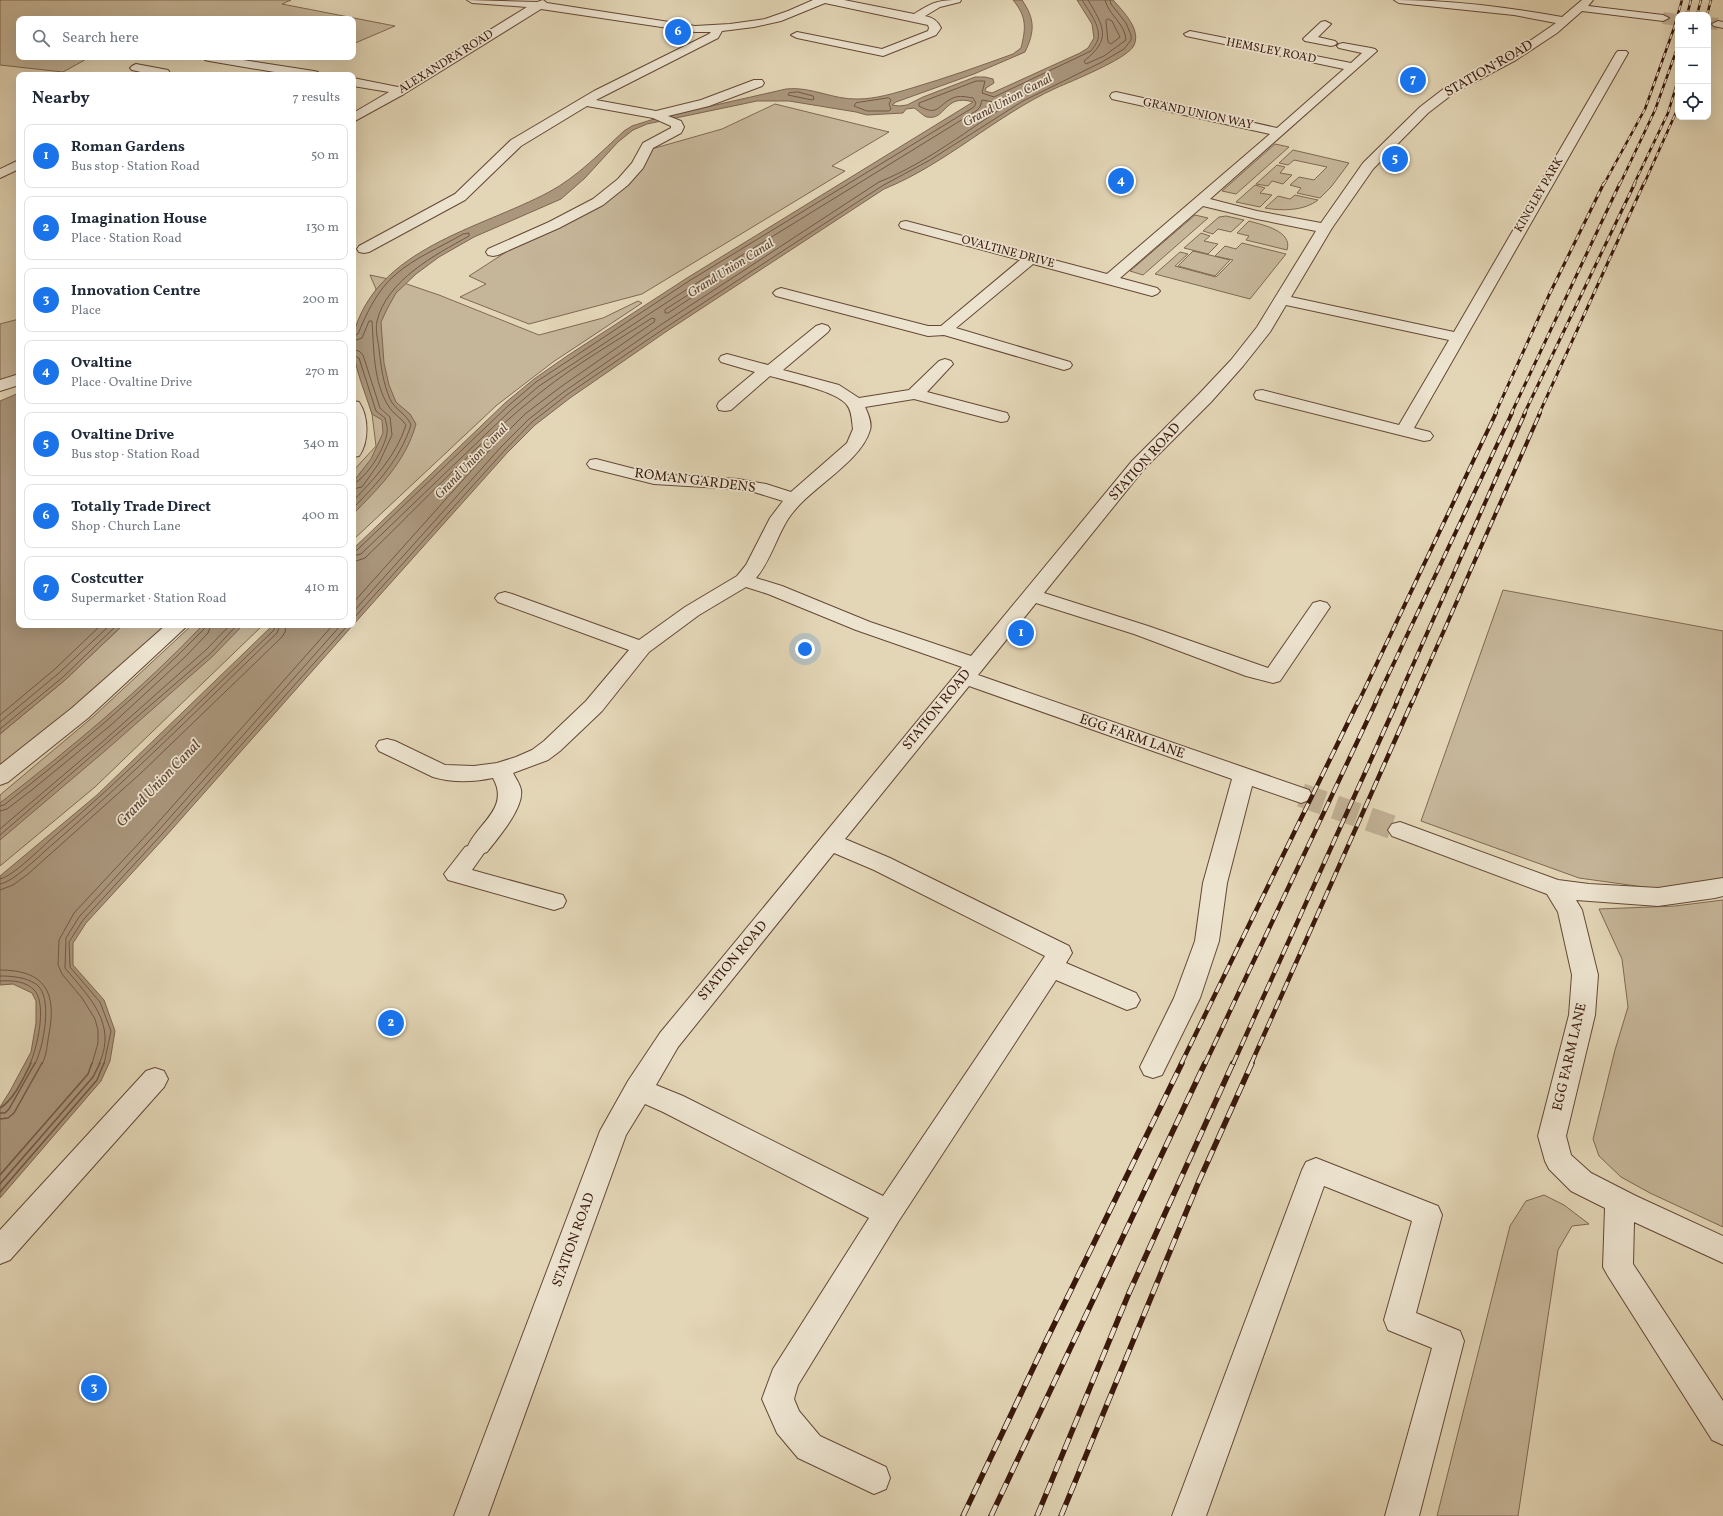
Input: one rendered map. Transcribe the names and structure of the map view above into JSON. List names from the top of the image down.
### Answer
{
  "streets": {
    "street": [
      "HEMSLEY ROAD",
      "ALEXANDRA ROAD",
      "STATION ROAD",
      "GRAND UNION WAY",
      "KINGLEY PARK",
      "OVALTINE DRIVE",
      "ROMAN GARDENS",
      "EGG FARM LANE"
    ]
  },
  "crossings": [
    ["STATION ROAD", "EGG FARM LANE"]
  ],
  "water": ["Grand Union Canal"],
  "page": {
    "map_buttons": ["+", "−"],
    "search": "Search here",
    "pins": [
      "6",
      "7",
      "5",
      "4",
      "1",
      "2",
      "3"
    ],
    "heading": ["Nearby", "7 results"],
    "list": [
      {
        "mark": "1",
        "name": "Roman Gardens",
        "note": "Bus stop · Station Road",
        "value": "50 m"
      },
      {
        "mark": "2",
        "name": "Imagination House",
        "note": "Place · Station Road",
        "value": "130 m"
      },
      {
        "mark": "3",
        "name": "Innovation Centre",
        "note": "Place",
        "value": "200 m"
      },
      {
        "mark": "4",
        "name": "Ovaltine",
        "note": "Place · Ovaltine Drive",
        "value": "270 m"
      },
      {
        "mark": "5",
        "name": "Ovaltine Drive",
        "note": "Bus stop · Station Road",
        "value": "340 m"
      },
      {
        "mark": "6",
        "name": "Totally Trade Direct",
        "note": "Shop · Church Lane",
        "value": "400 m"
      },
      {
        "mark": "7",
        "name": "Costcutter",
        "note": "Supermarket · Station Road",
        "value": "410 m"
      }
    ]
  }
}
